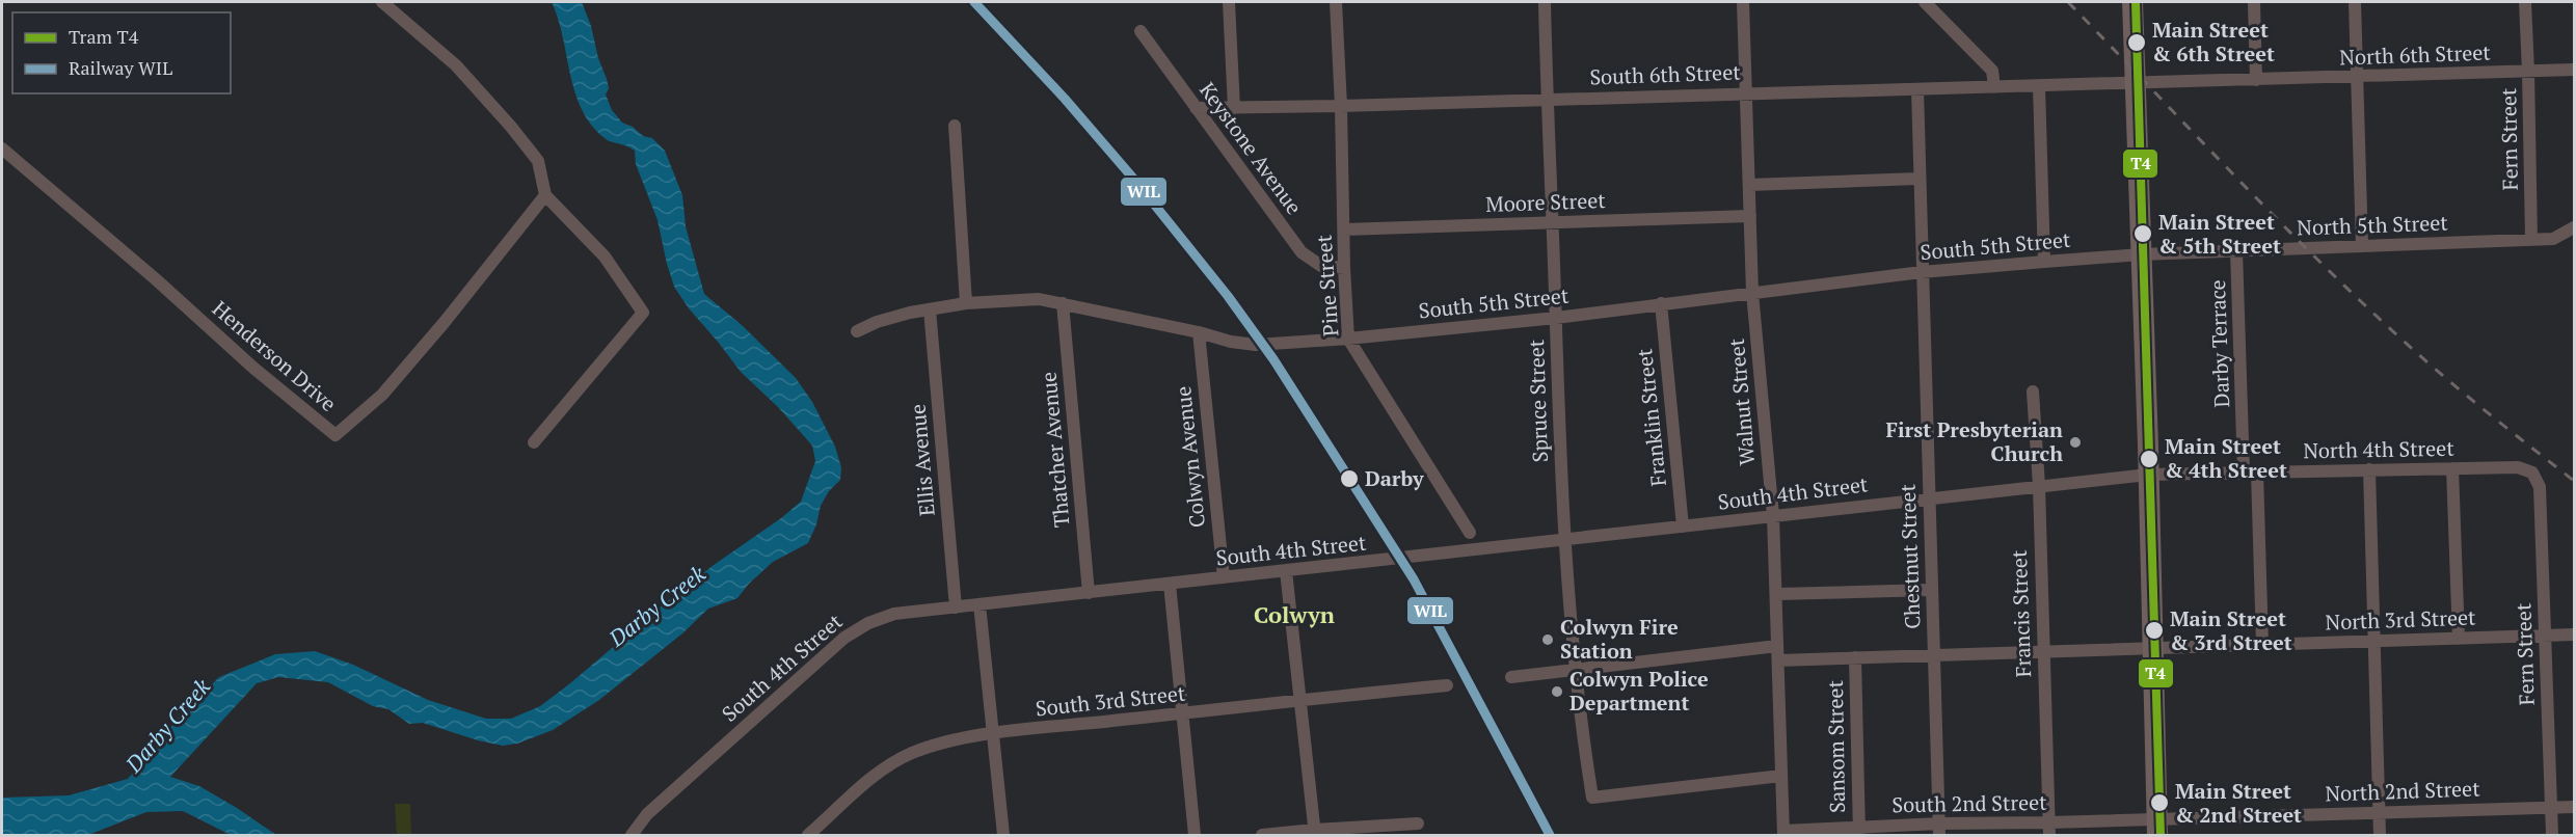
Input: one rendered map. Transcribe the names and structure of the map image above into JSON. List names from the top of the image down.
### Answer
{
  "streets": {
    "street": [
      "North 6th Street",
      "South 6th Street",
      "Fern Street",
      "Keystone Avenue",
      "Moore Street",
      "North 5th Street",
      "South 5th Street",
      "Pine Street",
      "Darby Terrace",
      "Henderson Drive",
      "Spruce Street",
      "Walnut Street",
      "Franklin Street",
      "Thatcher Avenue",
      "North 4th Street",
      "Colwyn Avenue",
      "Ellis Avenue",
      "South 4th Street",
      "Chestnut Street",
      "Francis Street",
      "North 3rd Street",
      "South 3rd Street",
      "Sansom Street",
      "North 2nd Street",
      "South 2nd Street"
    ]
  },
  "crossings": [
    ["North 6th Street", "South 6th Street"],
    ["North 6th Street", "Fern Street"],
    ["South 6th Street", "Keystone Avenue"],
    ["South 6th Street", "Pine Street"],
    ["South 6th Street", "Spruce Street"],
    ["South 6th Street", "Walnut Street"],
    ["South 6th Street", "Chestnut Street"],
    ["Fern Street", "North 5th Street"],
    ["Fern Street", "North 4th Street"],
    ["Fern Street", "North 3rd Street"],
    ["Fern Street", "North 2nd Street"],
    ["Keystone Avenue", "Pine Street"],
    ["Moore Street", "Pine Street"],
    ["Moore Street", "Spruce Street"],
    ["Moore Street", "Walnut Street"],
    ["North 5th Street", "South 5th Street"],
    ["North 5th Street", "Darby Terrace"],
    ["South 5th Street", "Pine Street"],
    ["South 5th Street", "Spruce Street"],
    ["South 5th Street", "Walnut Street"],
    ["South 5th Street", "Franklin Street"],
    ["South 5th Street", "Thatcher Avenue"],
    ["South 5th Street", "Colwyn Avenue"],
    ["South 5th Street", "Ellis Avenue"],
    ["South 5th Street", "Chestnut Street"],
    ["Darby Terrace", "North 4th Street"],
    ["Spruce Street", "Walnut Street"],
    ["Spruce Street", "South 4th Street"],
    ["Walnut Street", "South 4th Street"],
    ["Walnut Street", "South 2nd Street"],
    ["Franklin Street", "South 4th Street"],
    ["Thatcher Avenue", "South 4th Street"],
    ["North 4th Street", "South 4th Street"],
    ["Colwyn Avenue", "South 4th Street"],
    ["Ellis Avenue", "South 4th Street"],
    ["South 4th Street", "Chestnut Street"],
    ["South 4th Street", "Francis Street"],
    ["Chestnut Street", "South 2nd Street"],
    ["Francis Street", "South 2nd Street"],
    ["Sansom Street", "South 2nd Street"],
    ["North 2nd Street", "South 2nd Street"]
  ],
  "districts": ["Colwyn"],
  "water": ["Darby Creek"],
  "places": [
    "Main Street & 6th Street",
    "Main Street & 5th Street",
    "First Presbyterian Church",
    "Main Street & 4th Street",
    "Darby",
    "Main Street & 3rd Street",
    "Colwyn Fire Station",
    "Colwyn Police Department",
    "Main Street & 2nd Street"
  ],
  "lines": ["tram line T4", "rail line WIL"],
  "legend": ["Tram T4", "Railway WIL"]
}
